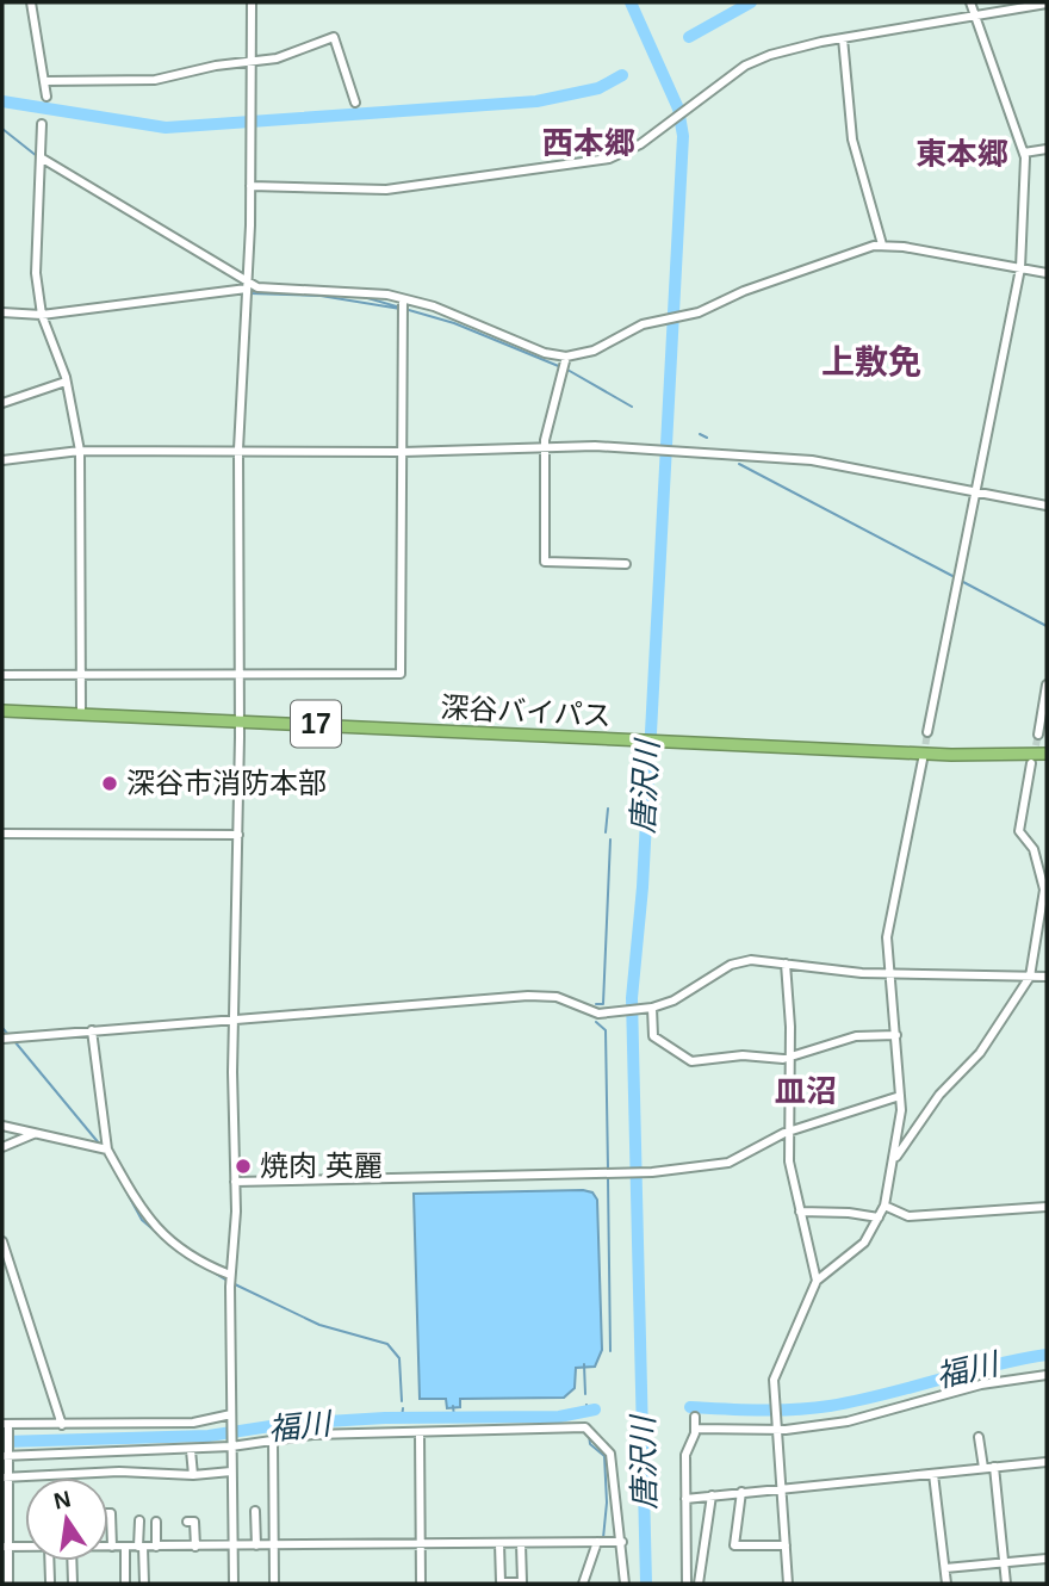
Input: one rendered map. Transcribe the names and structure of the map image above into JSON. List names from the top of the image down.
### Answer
{
  "streets": {
    "highway": ["深谷バイパス", "17"]
  },
  "districts": [
    "西本郷",
    "東本郷",
    "上敷免",
    "皿沼"
  ],
  "water": ["唐沢川", "福川"],
  "places": ["深谷市消防本部", "焼肉 英麗"],
  "north": "top"
}
